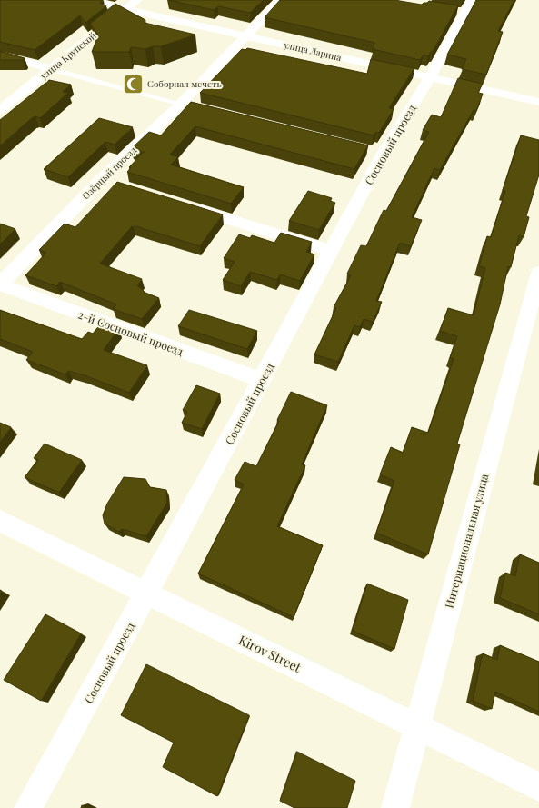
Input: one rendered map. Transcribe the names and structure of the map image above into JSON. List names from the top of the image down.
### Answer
{
  "streets": {
    "street": [
      "улица Ларина",
      "улица Крупской",
      "Сосновый проезд",
      "Озёрный проезд",
      "2-й Сосновый проезд",
      "Интернациональная улица",
      "Kirov Street"
    ]
  },
  "crossings": [
    ["улица Ларина", "улица Крупской"],
    ["улица Ларина", "Сосновый проезд"],
    ["улица Ларина", "Озёрный проезд"],
    ["Сосновый проезд", "2-й Сосновый проезд"],
    ["Сосновый проезд", "Kirov Street"],
    ["Озёрный проезд", "2-й Сосновый проезд"],
    ["Интернациональная улица", "Kirov Street"]
  ],
  "places": {
    "mosque": ["Cоборная мечеть"]
  }
}
